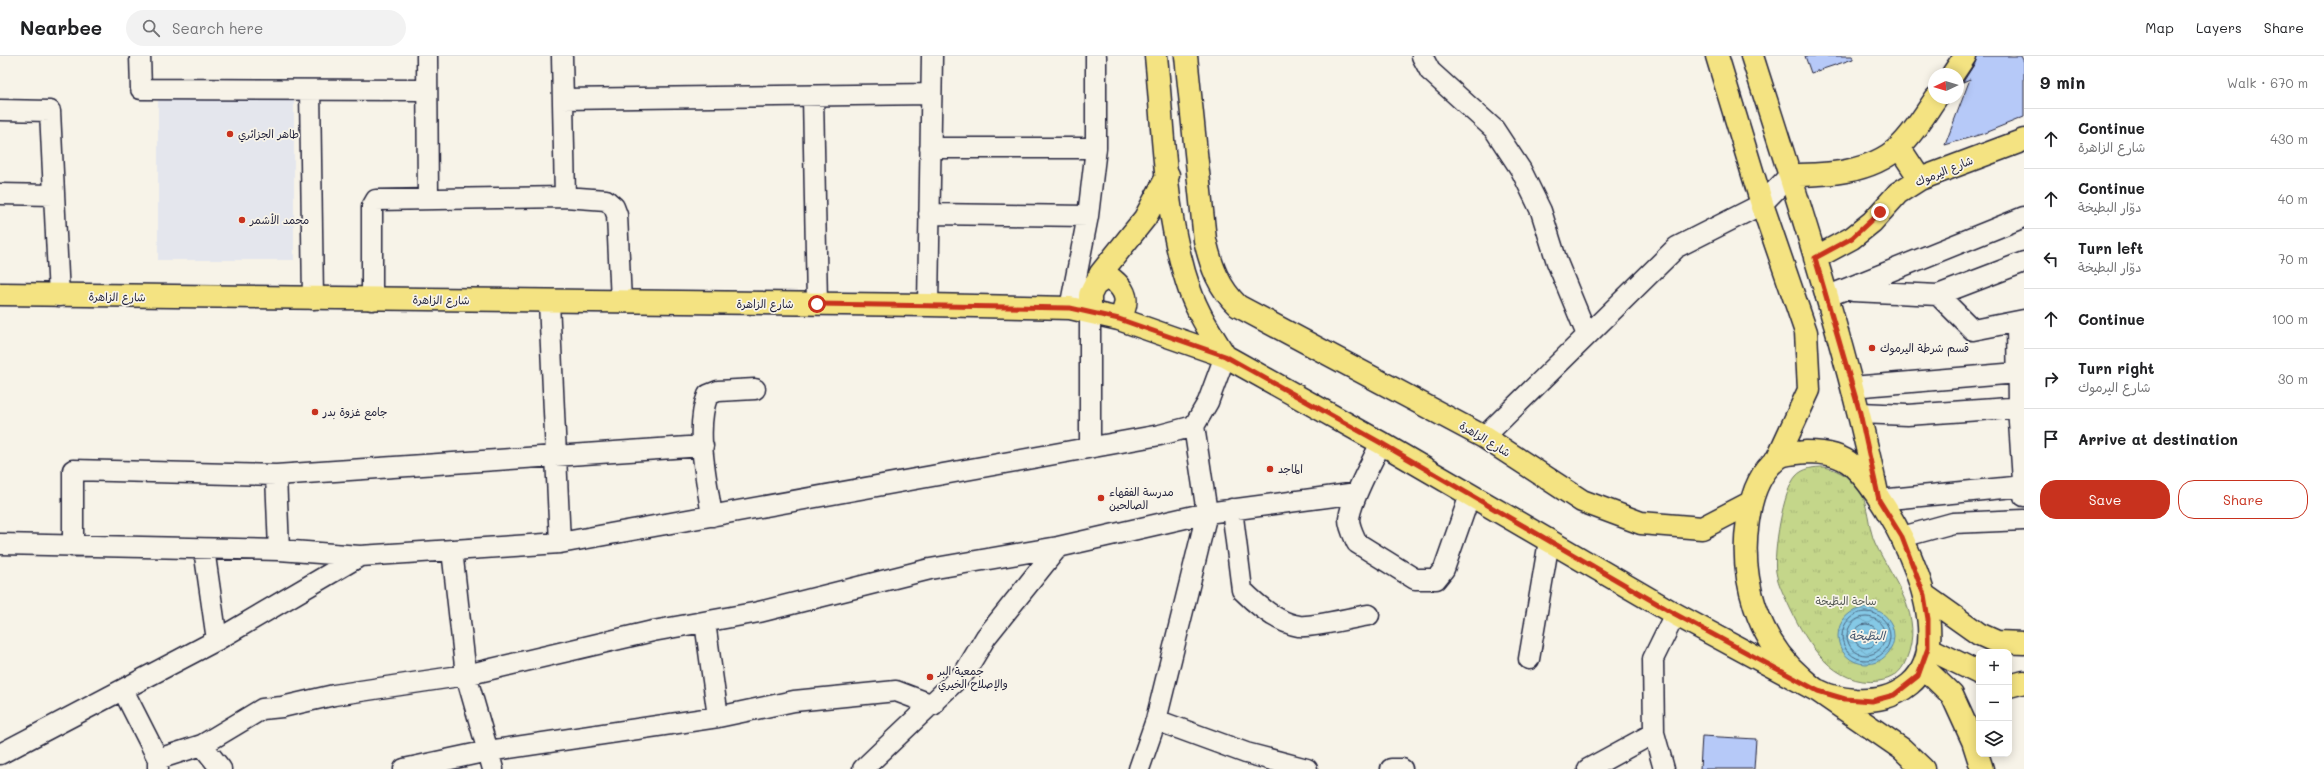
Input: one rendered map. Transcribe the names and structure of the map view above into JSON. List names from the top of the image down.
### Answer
{
  "streets": {
    "main road": ["شارع اليرموك", "شارع الزاهرة"]
  },
  "water": ["البطّيخة"],
  "parks": ["ساحة البطّيخة"],
  "places": [
    "طاهر الجزائري",
    "محمد الأشمر",
    "قسم شرطة اليرموك",
    "جامع غزوة بدر",
    "الماجد",
    "مدرسة الفقهاء الصالحين",
    "جمعية البر والإصلاح الخيري"
  ],
  "north": "left",
  "page": {
    "header": "Nearbee",
    "search": "Search here",
    "nav": ["Map", "Layers", "Share"],
    "heading": ["9 min", "Walk · 670 m"],
    "list": [
      ["Continue", "شارع الزاهرة", "430 m"],
      ["Continue", "دوّار البطيخة", "40 m"],
      ["Turn left", "دوّار البطيخة", "70 m"],
      ["Continue", "100 m"],
      ["Turn right", "شارع اليرموك", "30 m"],
      "Arrive at destination"
    ],
    "buttons": ["Save", "Share"],
    "map_buttons": ["+", "−"]
  }
}
